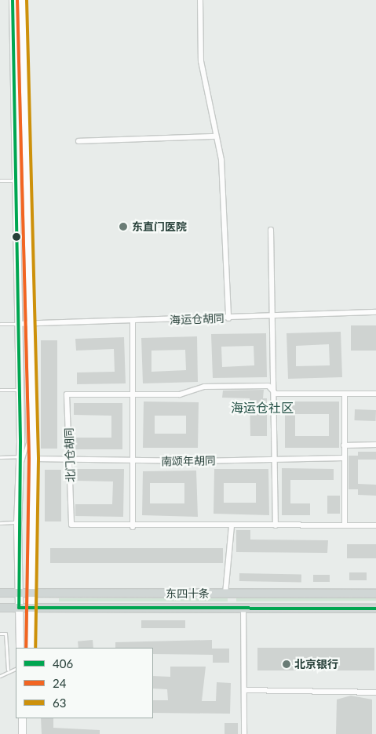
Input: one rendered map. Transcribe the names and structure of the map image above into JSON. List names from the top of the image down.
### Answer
{
  "streets": {
    "main road": ["东四十条"],
    "street": ["海运仓胡同", "北门仓胡同", "南颂年胡同"]
  },
  "crossings": [
    ["北门仓胡同", "南颂年胡同"]
  ],
  "districts": ["海运仓社区"],
  "places": ["东直门医院", "北京银行"],
  "lines": ["transit line 406", "transit line 24", "transit line 63"],
  "legend": ["406", "24", "63"]
}
